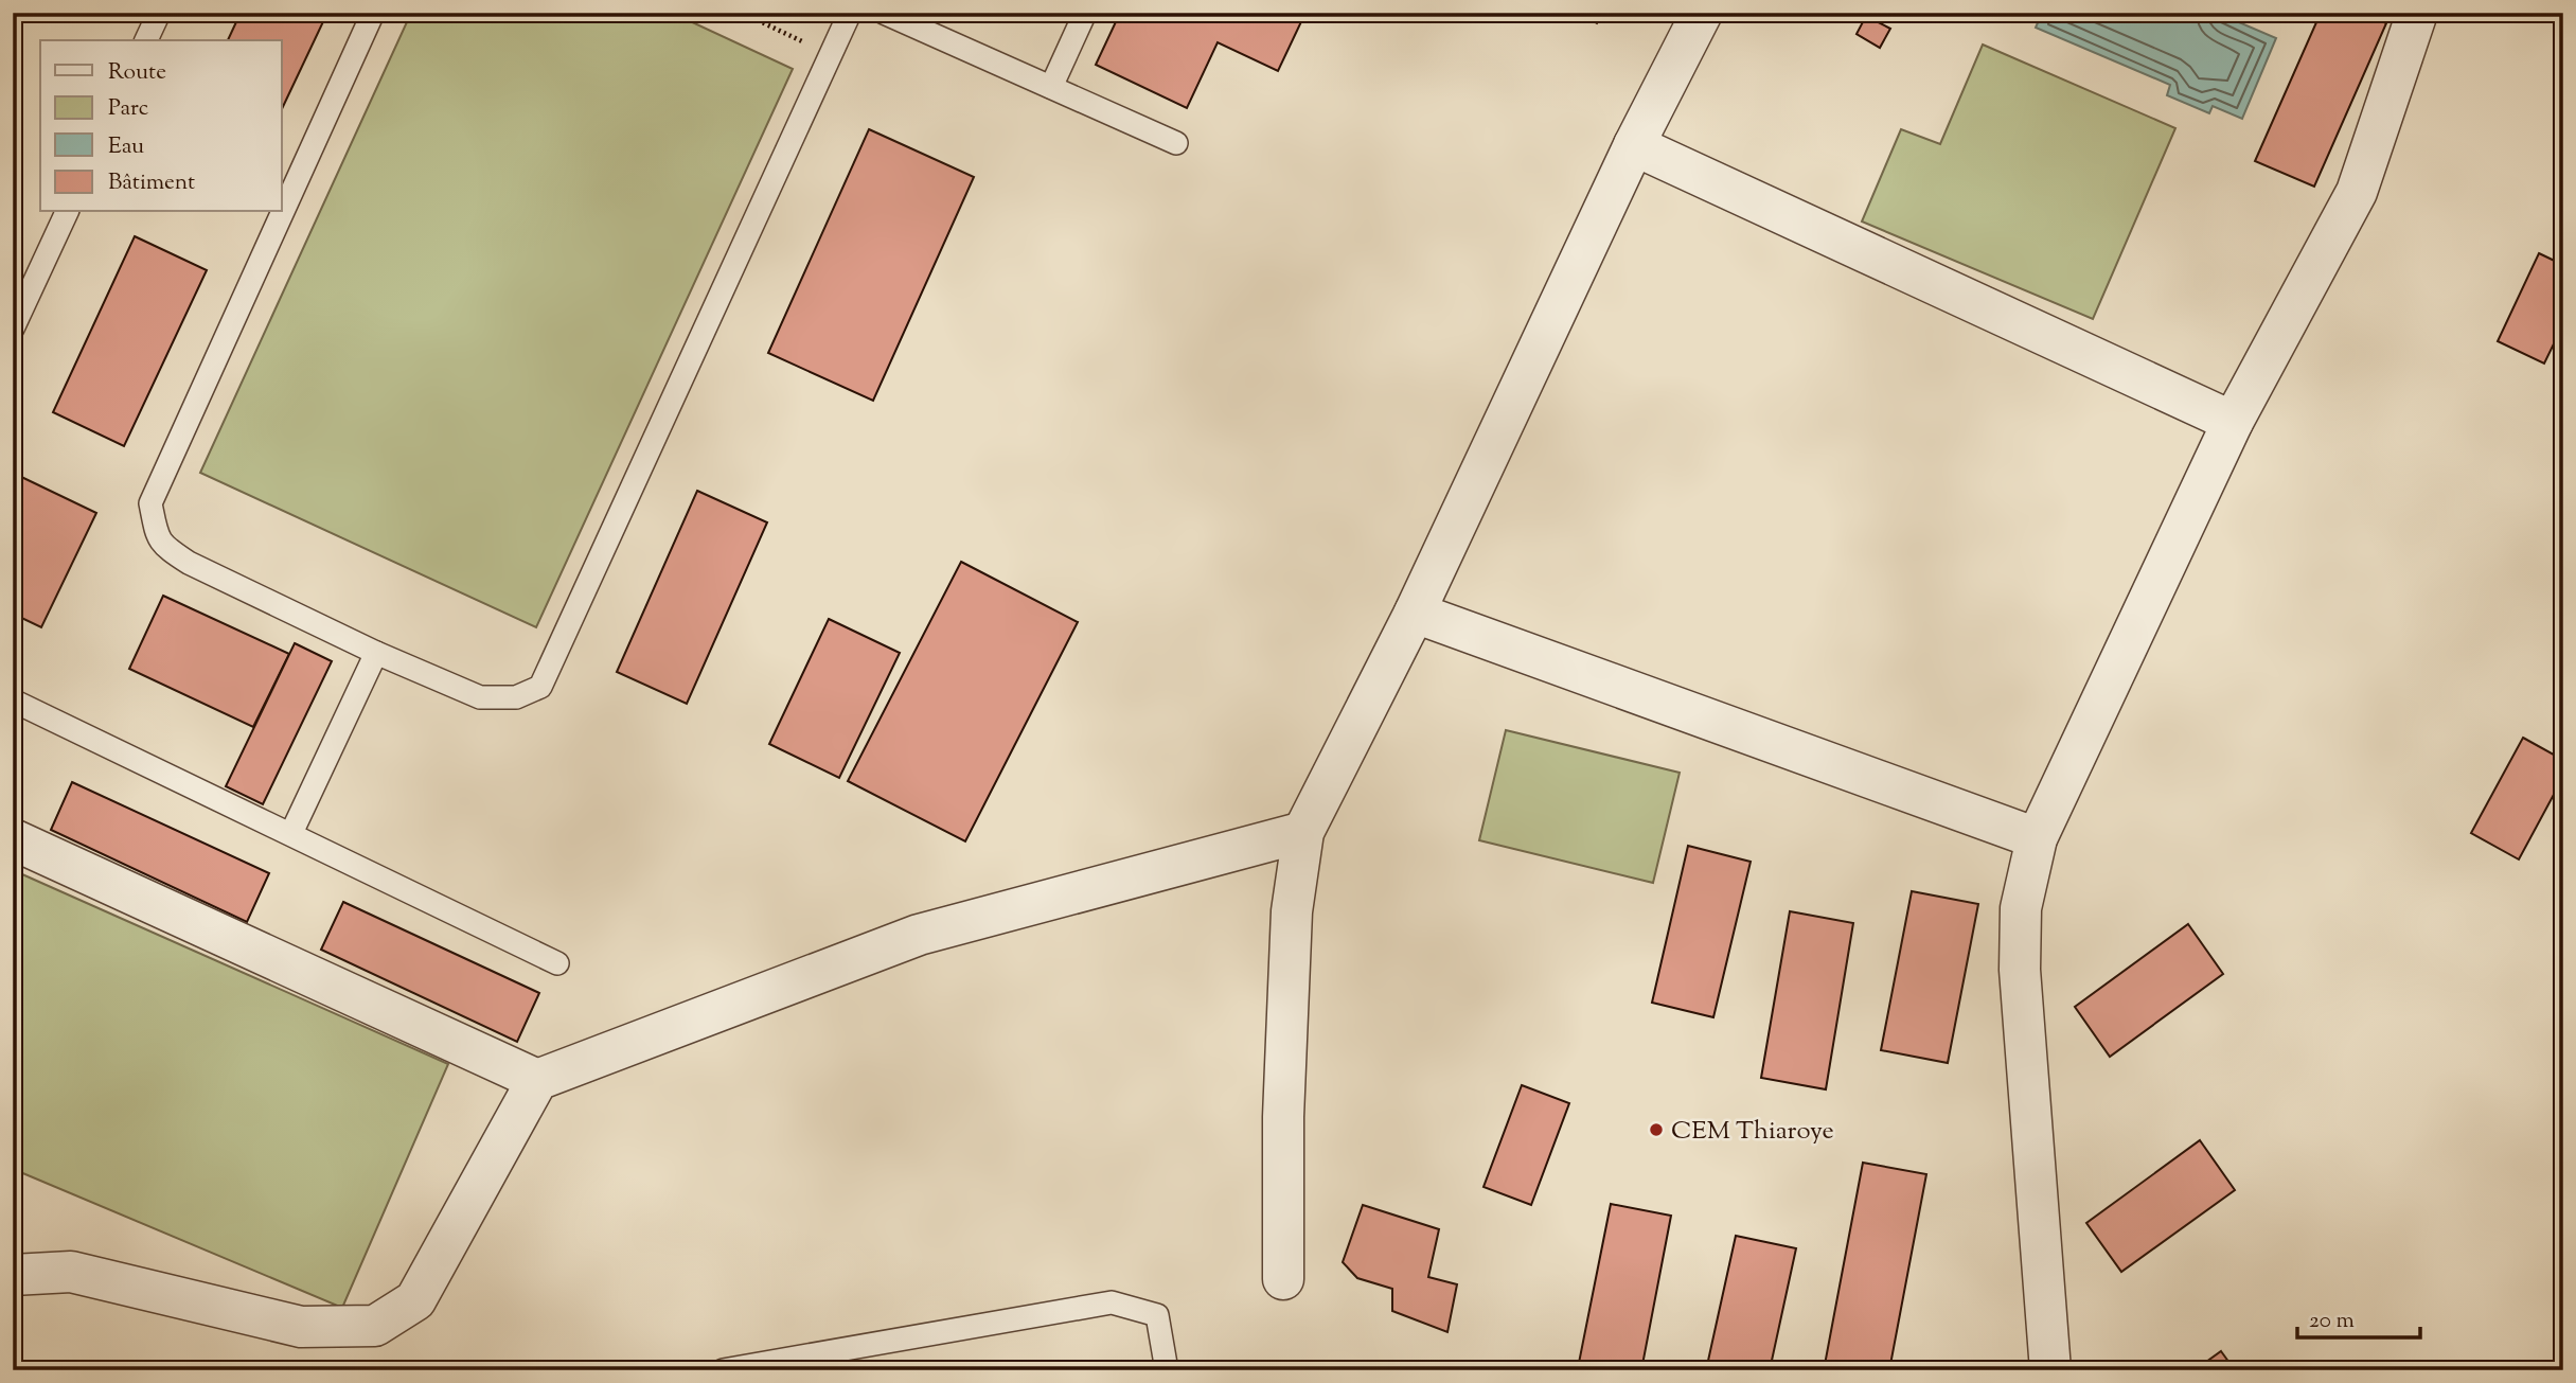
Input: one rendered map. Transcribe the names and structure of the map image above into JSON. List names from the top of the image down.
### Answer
{
  "places": ["CEM Thiaroye"],
  "legend": [
    "Route",
    "Parc",
    "Eau",
    "Bâtiment"
  ],
  "scale_bar": "20 m"
}
